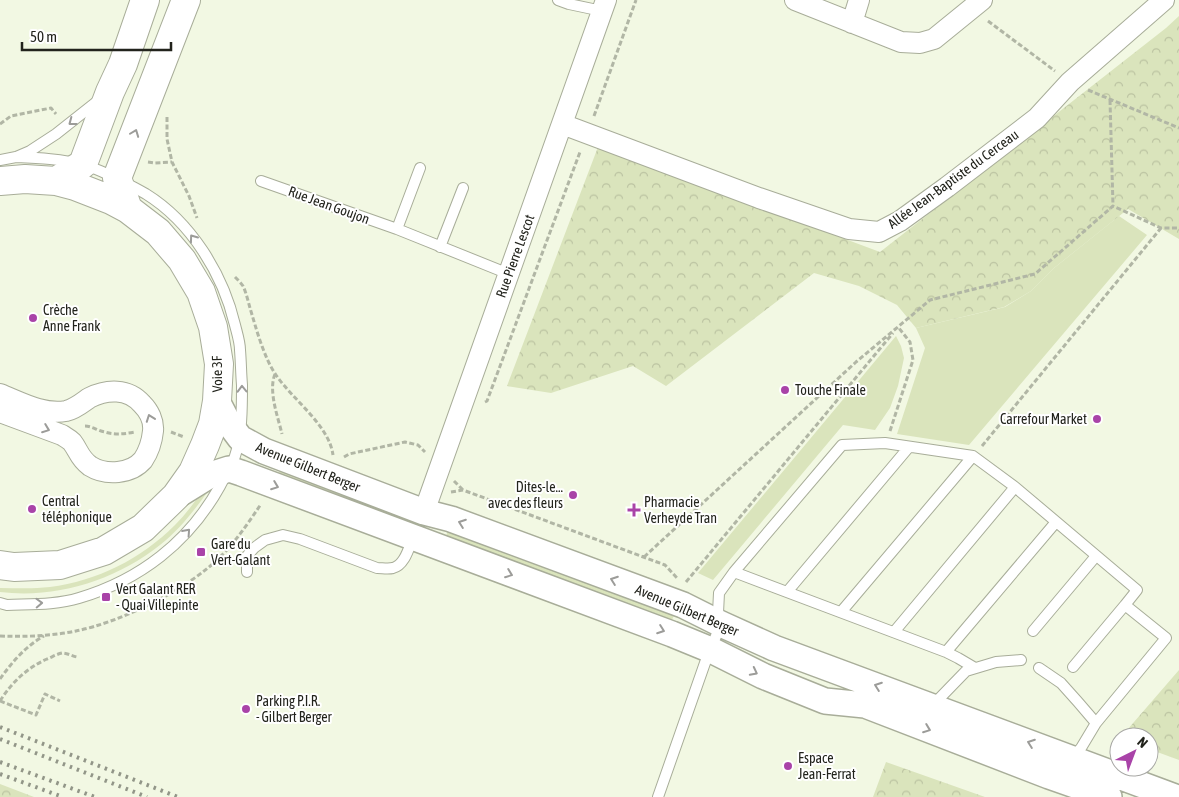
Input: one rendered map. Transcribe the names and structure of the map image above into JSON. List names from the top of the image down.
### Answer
{
  "streets": {
    "main road": ["Voie 3F"],
    "street": ["Allée Jean-Baptiste du Cerceau", "Rue Pierre Lescot", "Avenue Gilbert Berger"],
    "lane": ["Rue Jean Goujon"]
  },
  "crossings": [
    ["Allée Jean-Baptiste du Cerceau", "Rue Pierre Lescot"],
    ["Rue Jean Goujon", "Rue Pierre Lescot"],
    ["Rue Pierre Lescot", "Avenue Gilbert Berger"],
    ["Voie 3F", "Avenue Gilbert Berger"]
  ],
  "places": {
    "other": [
      "Crèche Anne Frank",
      "Touche Finale",
      "Carrefour Market",
      "Dites-le... avec des fleurs",
      "Central téléphonique",
      "Parking P.I.R. - Gilbert Berger",
      "Espace Jean-Ferrat"
    ],
    "health": ["Pharmacie Verheyde Tran"],
    "transit": ["Gare du Vert-Galant", "Vert Galant RER - Quai Villepinte"]
  },
  "scale_bar": "50 m",
  "north": "top right"
}
